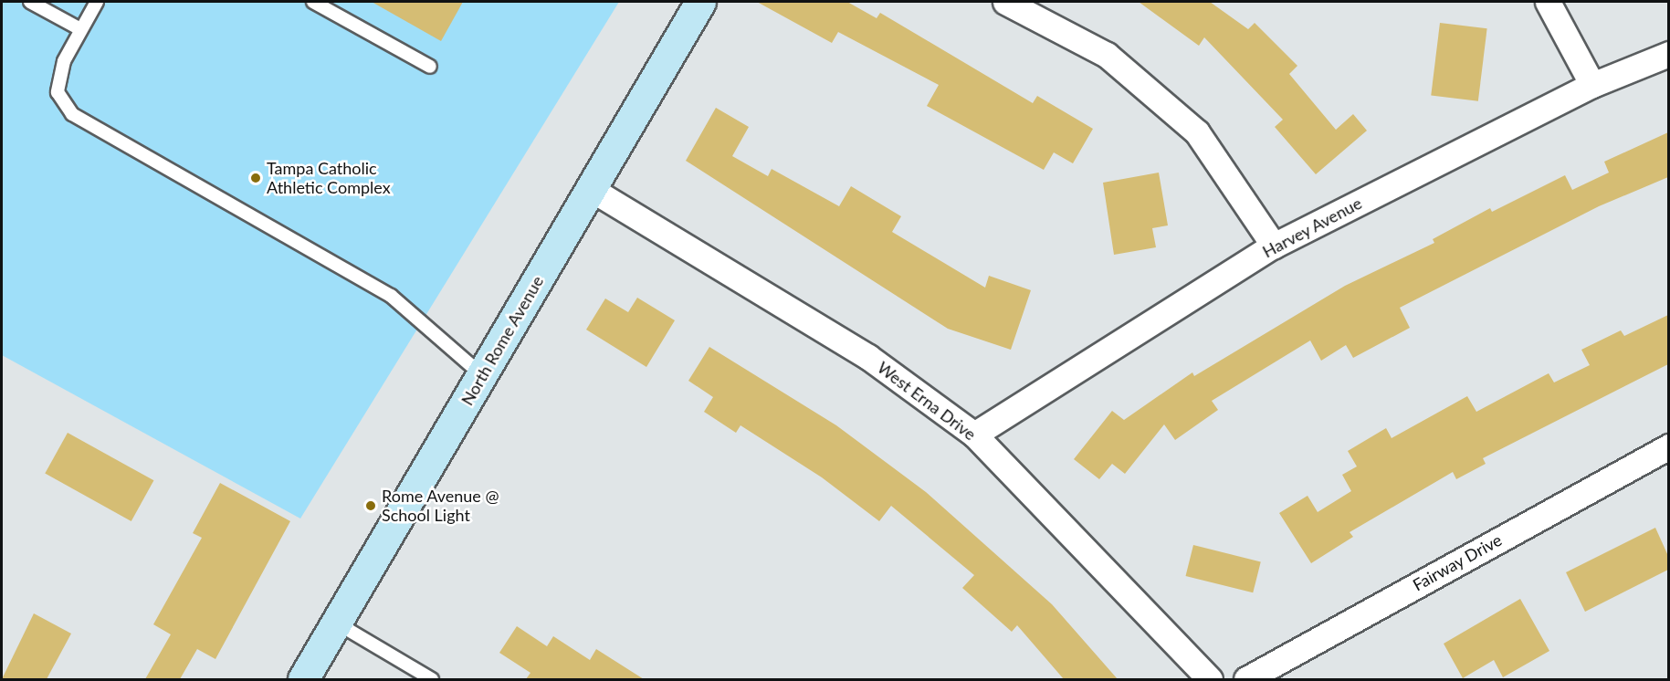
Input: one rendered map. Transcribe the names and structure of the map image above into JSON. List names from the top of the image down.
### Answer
{
  "streets": {
    "street": [
      "Harvey Avenue",
      "North Rome Avenue",
      "West Erna Drive",
      "Fairway Drive"
    ]
  },
  "crossings": [
    ["Harvey Avenue", "West Erna Drive"],
    ["North Rome Avenue", "West Erna Drive"]
  ],
  "places": ["Tampa Catholic Athletic Complex", "Rome Avenue @ School Light"]
}
